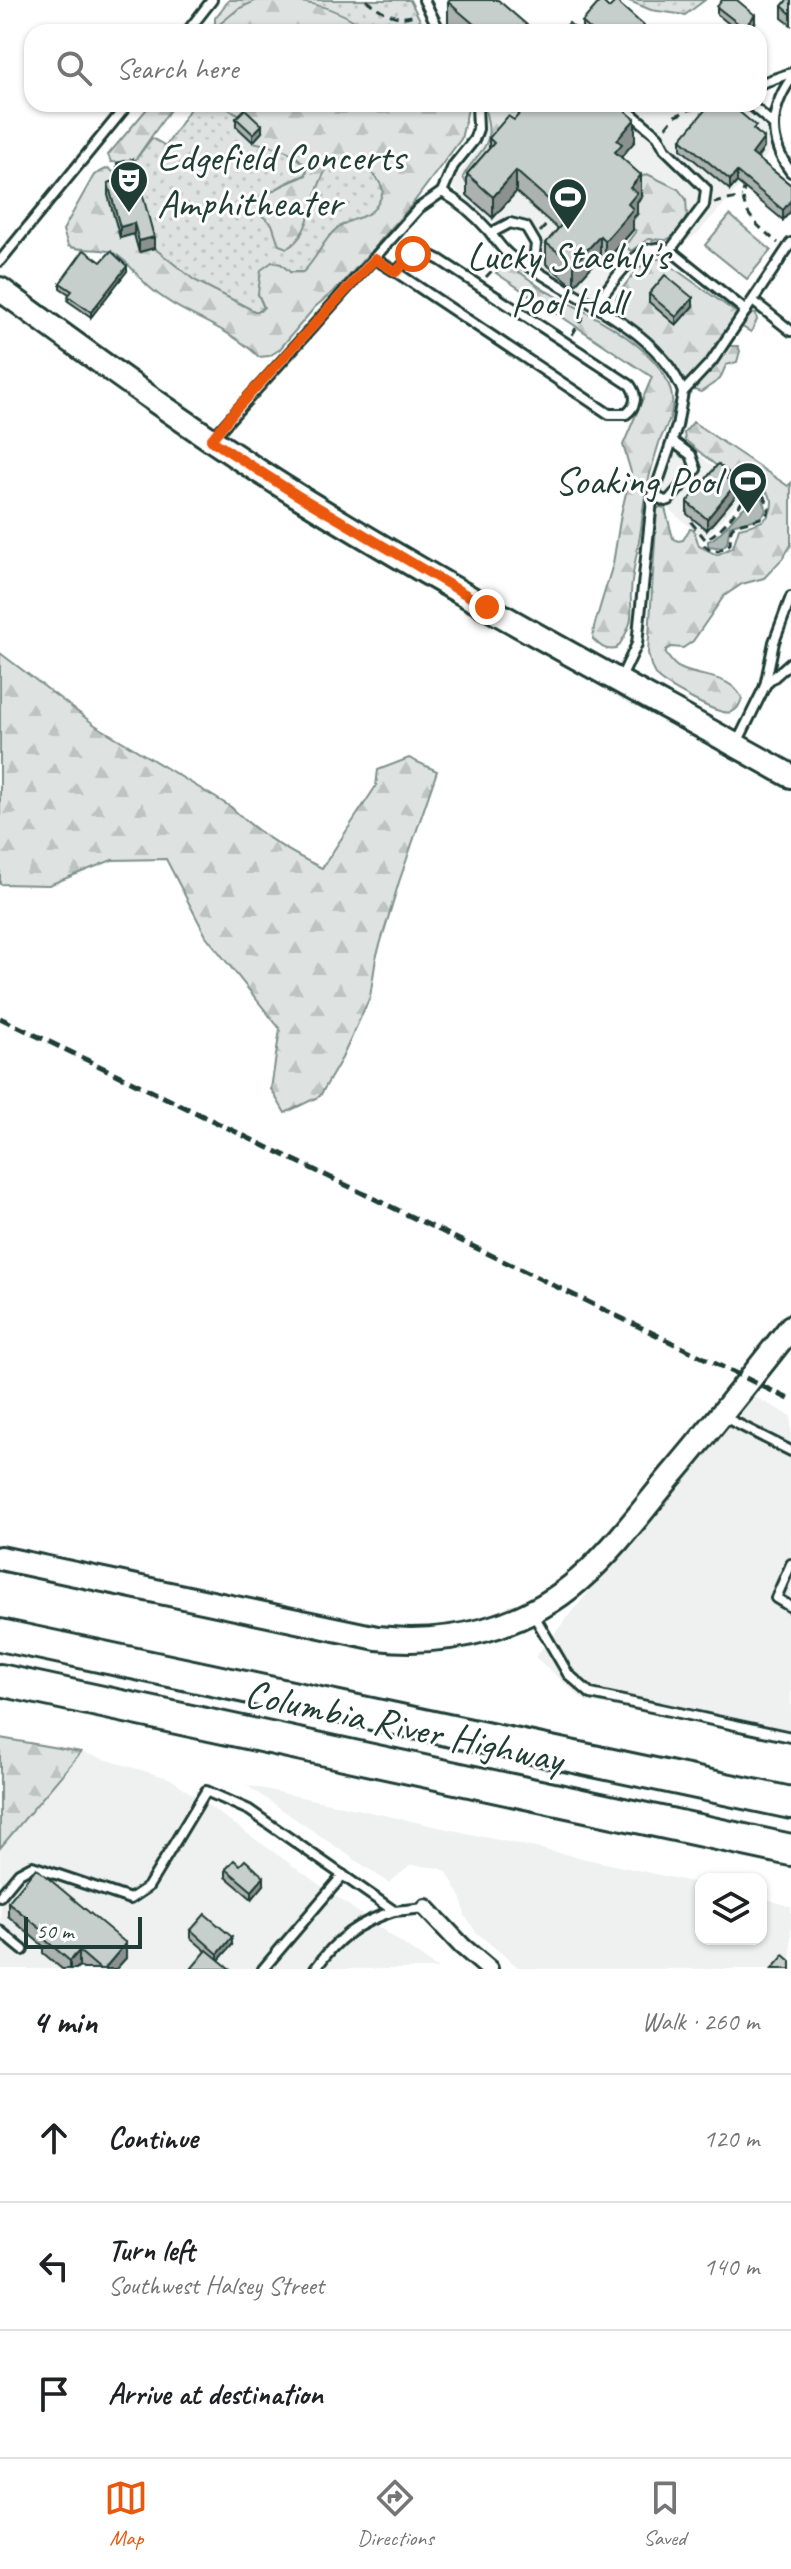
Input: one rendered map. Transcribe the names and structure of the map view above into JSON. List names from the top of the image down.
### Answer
{
  "streets": {
    "highway": ["Columbia River Highway"]
  },
  "places": {
    "theatre": ["Edgefield Concerts Amphitheater"],
    "sports": ["Lucky Staehly's Pool Hall", "Soaking Pool"]
  },
  "scale_bar": "50 m",
  "page": {
    "search": "Search here",
    "scale": "50 m",
    "heading": ["4 min", "Walk · 260 m"],
    "list": [
      ["Continue", "120 m"],
      ["Turn left", "Southwest Halsey Street", "140 m"],
      "Arrive at destination"
    ],
    "nav": ["Map", "Directions", "Saved"]
  }
}
